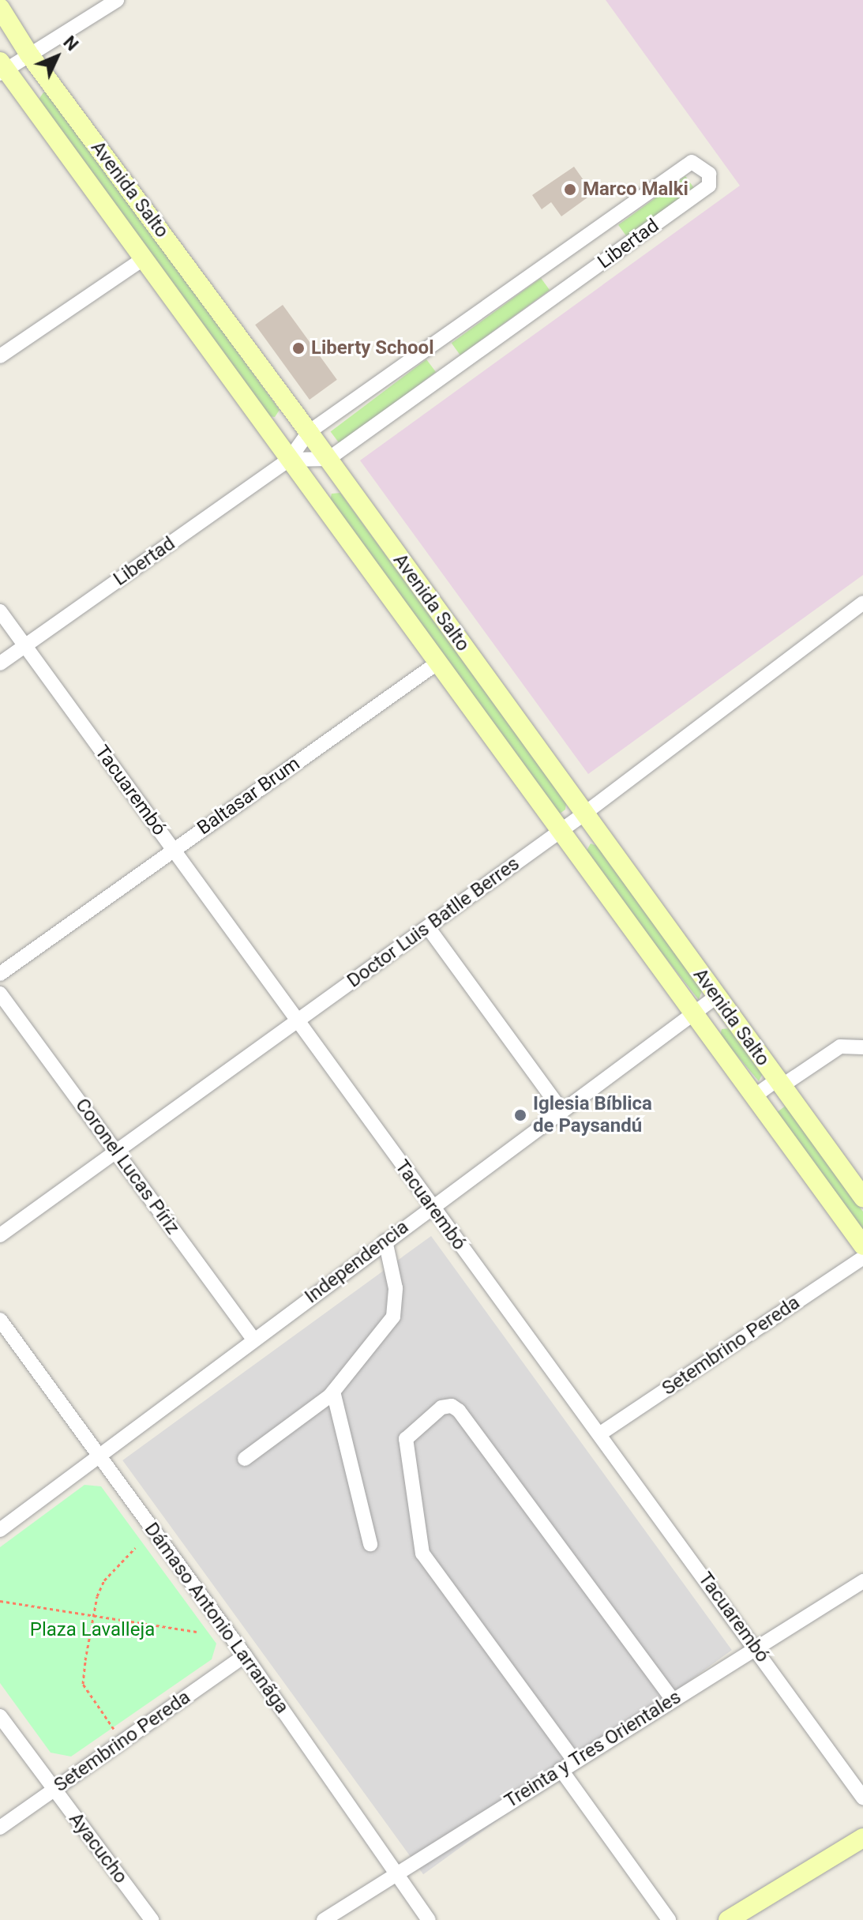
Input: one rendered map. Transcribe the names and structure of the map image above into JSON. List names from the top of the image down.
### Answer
{
  "streets": {
    "street": [
      "Avenida Salto",
      "Libertad",
      "Tacuarembó",
      "Baltasar Brum",
      "Doctor Luis Batlle Berres",
      "Coronel Lucas Píriz",
      "Independencia",
      "Setembrino Pereda",
      "Dámaso Antonio Larranãga",
      "Treinta y Tres Orientales",
      "Ayacucho"
    ]
  },
  "crossings": [
    ["Avenida Salto", "Libertad"],
    ["Avenida Salto", "Baltasar Brum"],
    ["Avenida Salto", "Doctor Luis Batlle Berres"],
    ["Avenida Salto", "Independencia"],
    ["Libertad", "Tacuarembó"],
    ["Tacuarembó", "Baltasar Brum"],
    ["Tacuarembó", "Doctor Luis Batlle Berres"],
    ["Tacuarembó", "Independencia"],
    ["Tacuarembó", "Setembrino Pereda"],
    ["Tacuarembó", "Treinta y Tres Orientales"],
    ["Doctor Luis Batlle Berres", "Coronel Lucas Píriz"],
    ["Coronel Lucas Píriz", "Independencia"],
    ["Independencia", "Dámaso Antonio Larranãga"],
    ["Setembrino Pereda", "Dámaso Antonio Larranãga"],
    ["Setembrino Pereda", "Ayacucho"],
    ["Dámaso Antonio Larranãga", "Treinta y Tres Orientales"]
  ],
  "parks": ["Plaza Lavalleja"],
  "places": ["Marco Malki", "Liberty School", "Iglesia Bíblica de Paysandú"],
  "north": "top right"
}
